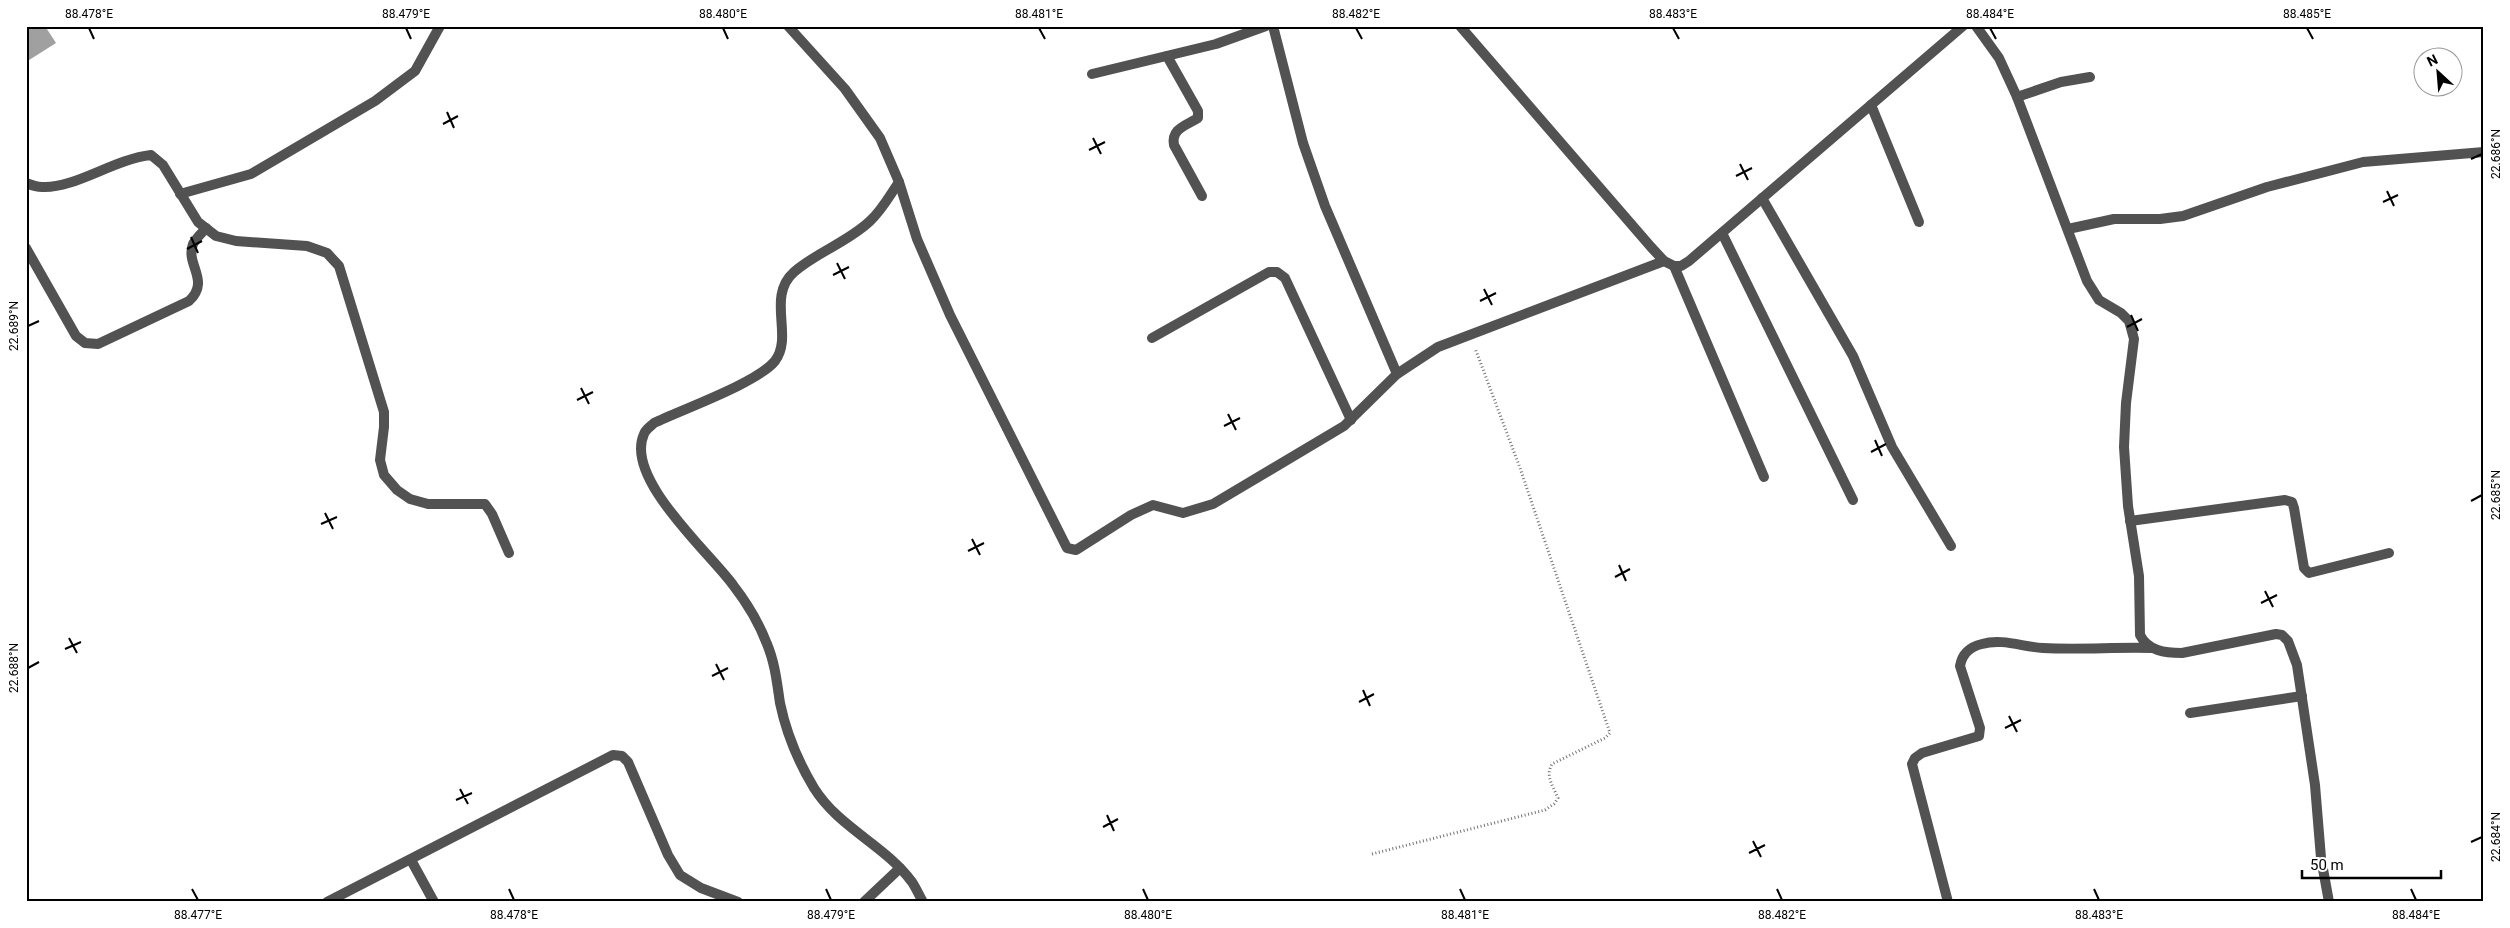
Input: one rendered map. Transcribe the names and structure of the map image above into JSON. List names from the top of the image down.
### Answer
{
  "scale_bar": "50 m",
  "north": "top left",
  "coordinates": [
    "88.478°E",
    "88.479°E",
    "88.480°E",
    "88.481°E",
    "88.482°E",
    "88.483°E",
    "88.484°E",
    "88.485°E",
    "22.686°N",
    "22.689°N",
    "22.685°N",
    "22.688°N",
    "22.684°N",
    "88.477°E"
  ]
}
